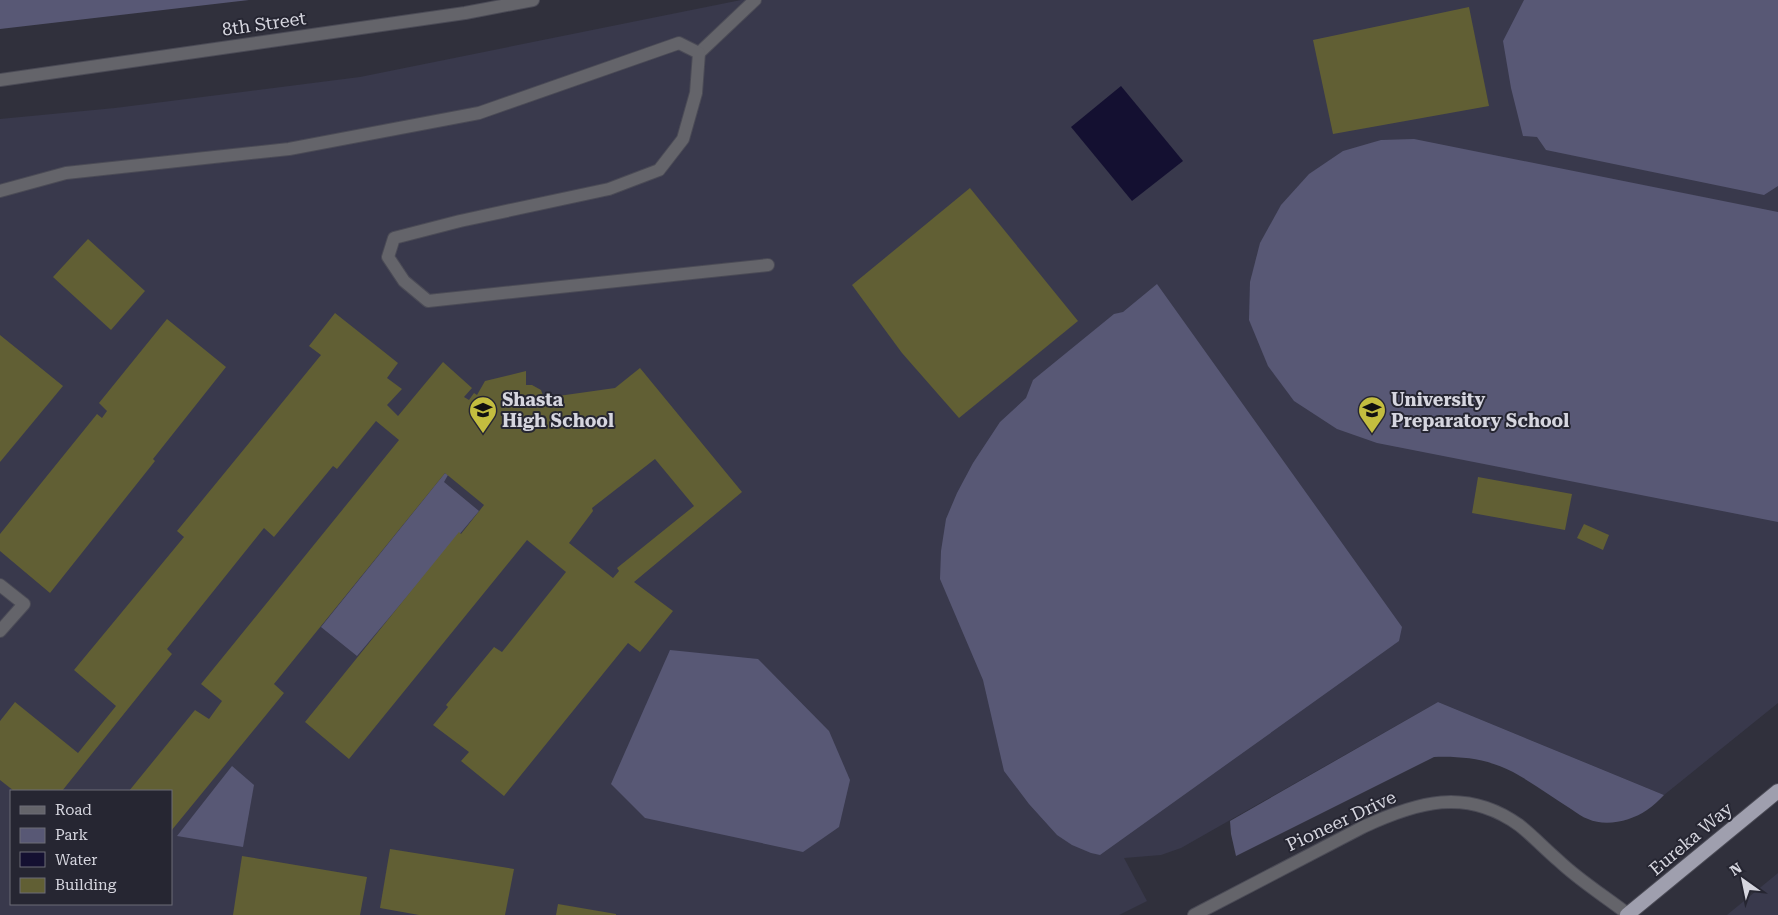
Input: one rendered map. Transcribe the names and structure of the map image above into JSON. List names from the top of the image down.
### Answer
{
  "streets": {
    "highway": ["Eureka Way"],
    "street": ["8th Street", "Pioneer Drive"]
  },
  "crossings": [
    ["Pioneer Drive", "Eureka Way"]
  ],
  "places": {
    "school or university": ["Shasta High School", "University Preparatory School"]
  },
  "legend": [
    "Road",
    "Park",
    "Water",
    "Building"
  ],
  "north": "top left"
}
